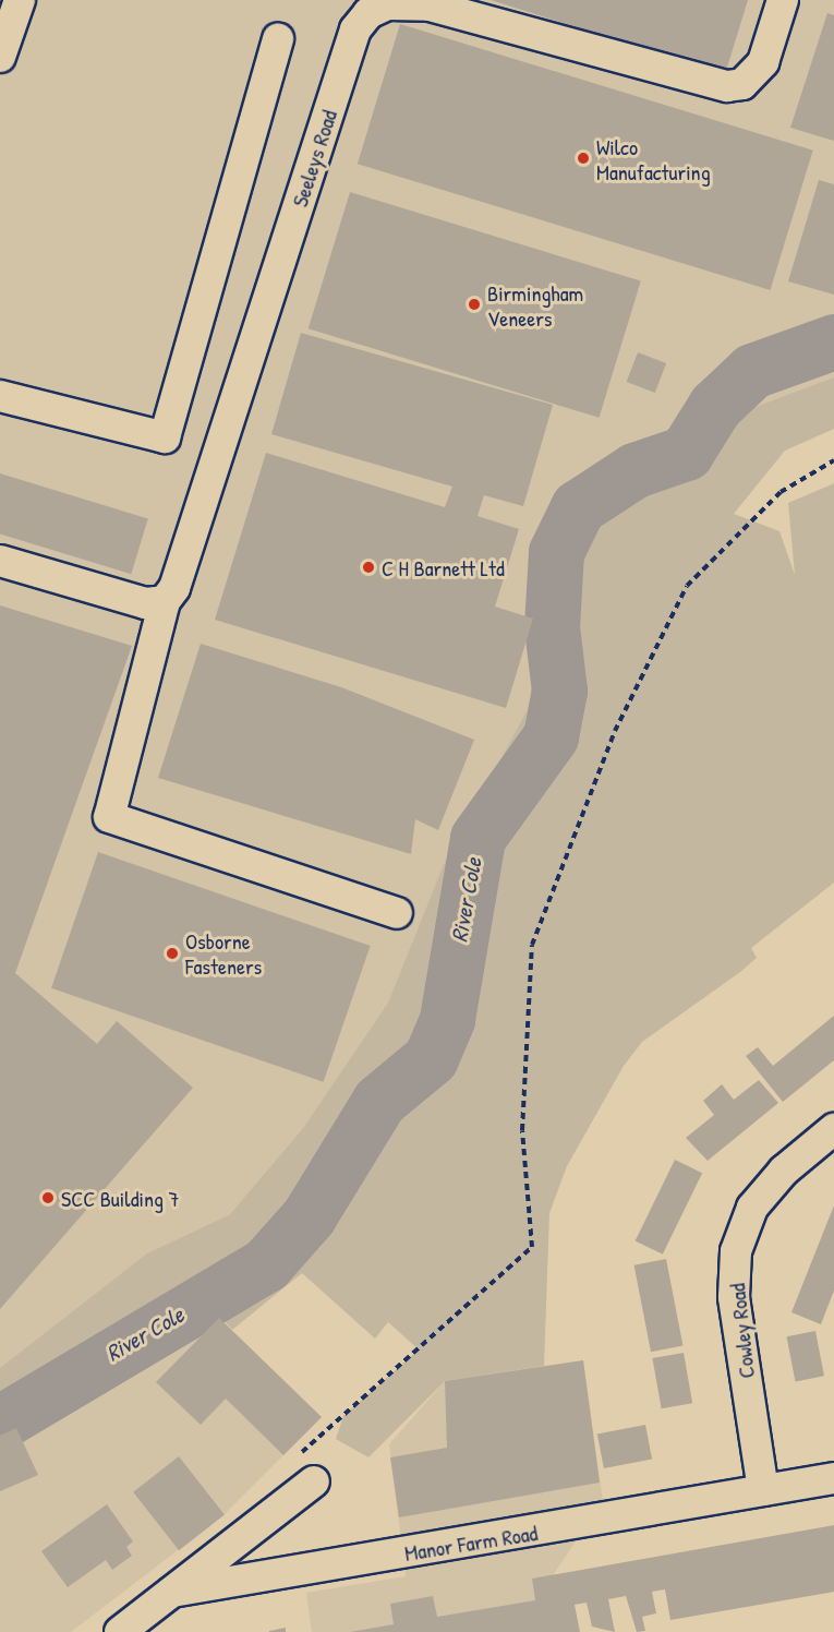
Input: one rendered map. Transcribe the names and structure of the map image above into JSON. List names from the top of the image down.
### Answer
{
  "streets": {
    "street": ["Seeleys Road", "Cowley Road", "Manor Farm Road"]
  },
  "crossings": [
    ["Cowley Road", "Manor Farm Road"]
  ],
  "water": ["River Cole"],
  "places": [
    "Wilco Manufacturing",
    "Birmingham Veneers",
    "C H Barnett Ltd",
    "Osborne Fasteners",
    "SCC Building 7"
  ]
}
